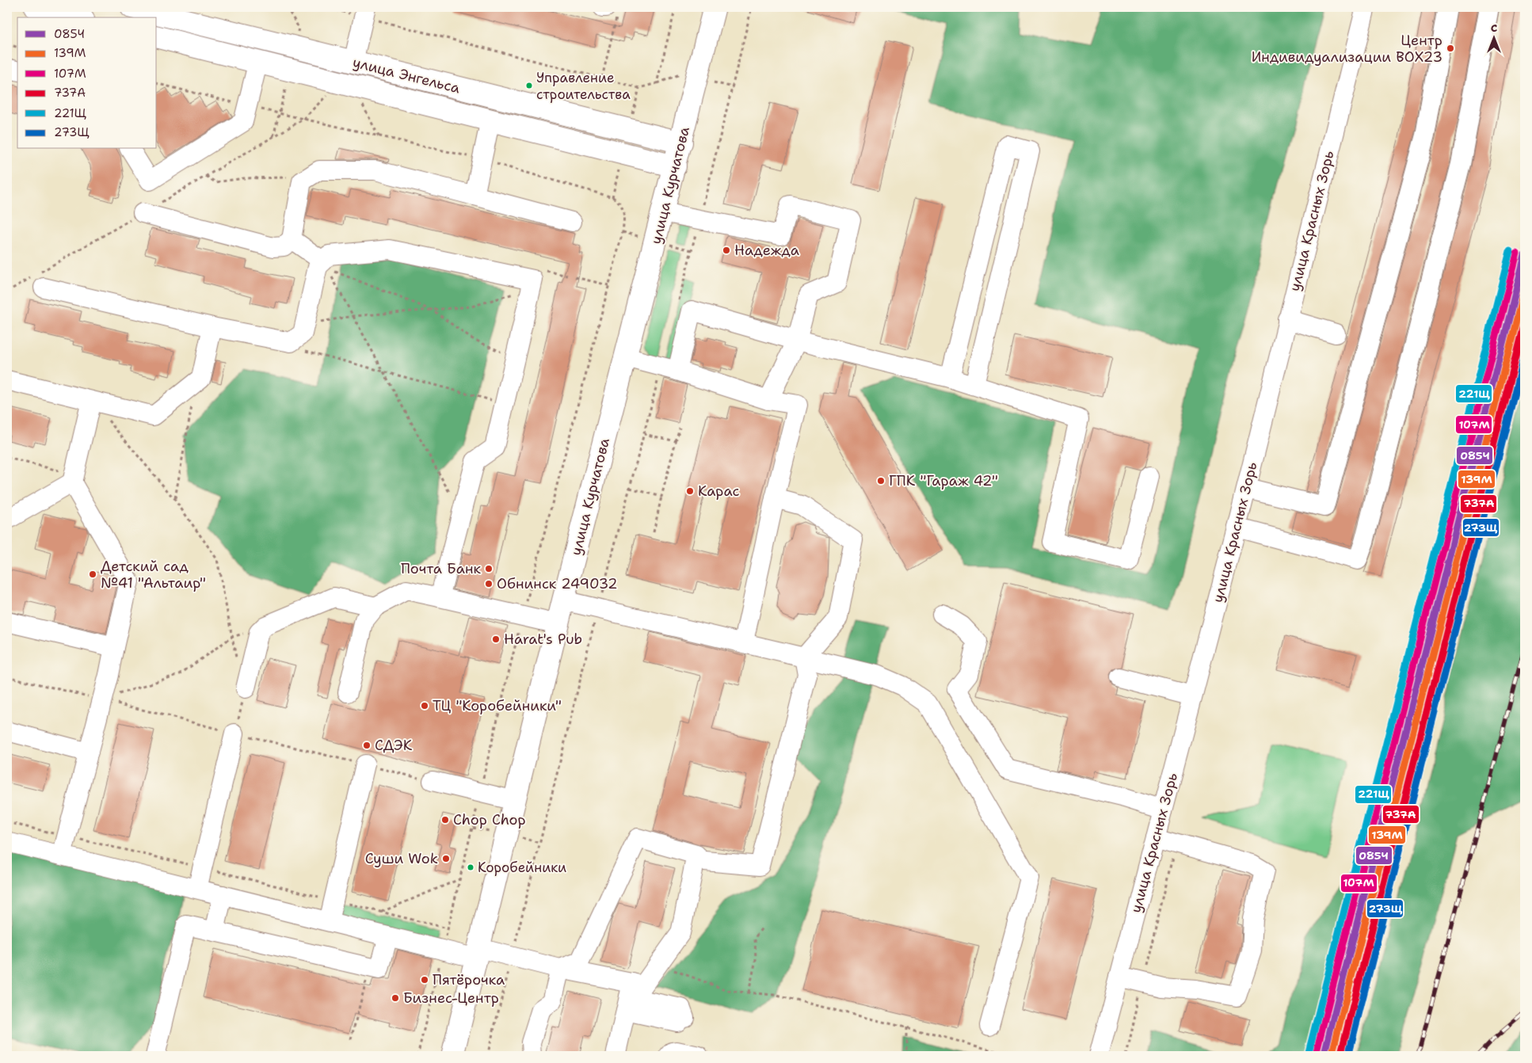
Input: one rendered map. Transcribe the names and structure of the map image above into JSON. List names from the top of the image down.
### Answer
{
  "streets": {
    "main road": ["улица Энгельса", "улица Курчатова"],
    "street": ["улица Красных Зорь"]
  },
  "crossings": [
    ["улица Энгельса", "улица Курчатова"]
  ],
  "places": [
    "Центр Индивидуализации BOX23",
    "Управление строительства",
    "Надежда",
    "ГПК \"Гараж 42\"",
    "Карас",
    "Почта Банк",
    "Детский сад №41 \"Альтаир\"",
    "Обнинск 249032",
    "Harat's Pub",
    "ТЦ \"Коробейники\"",
    "СДЭК",
    "Chop Chop",
    "Суши Wok",
    "Коробейники",
    "Пятёрочка",
    "Бизнес-Центр"
  ],
  "lines": [
    "transit line 221Щ",
    "transit line 107М",
    "transit line 085Ч",
    "transit line 139М",
    "transit line 737А",
    "transit line 273Щ"
  ],
  "legend": [
    "085Ч",
    "139М",
    "107М",
    "737А",
    "221Щ",
    "273Щ"
  ],
  "north": "top"
}
